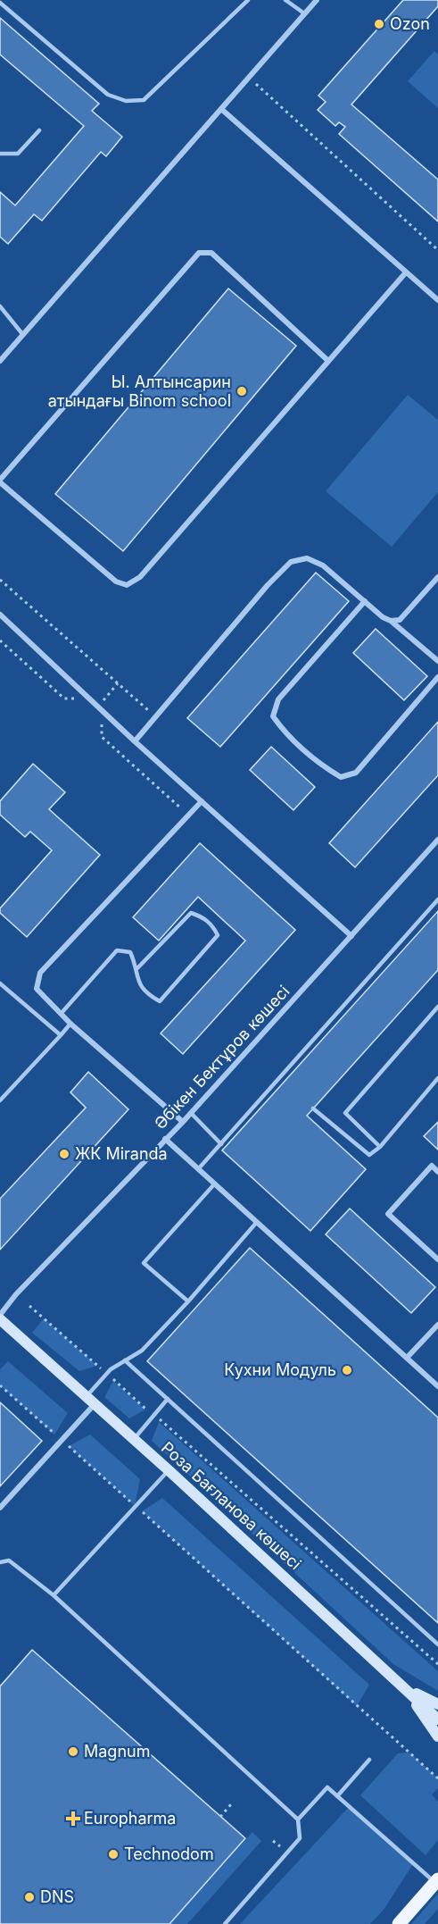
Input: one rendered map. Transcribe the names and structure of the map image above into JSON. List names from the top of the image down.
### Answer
{
  "streets": {
    "street": ["Әбікен Бектұров көшесі", "Роза Бағланова көшесі"]
  },
  "places": {
    "other": [
      "Ozon",
      "Ы. Алтынсарин атындағы Binom school",
      "ЖК Miranda",
      "Кухни Модуль",
      "Magnum",
      "Technodom",
      "DNS"
    ],
    "health": ["Europharma"]
  }
}
